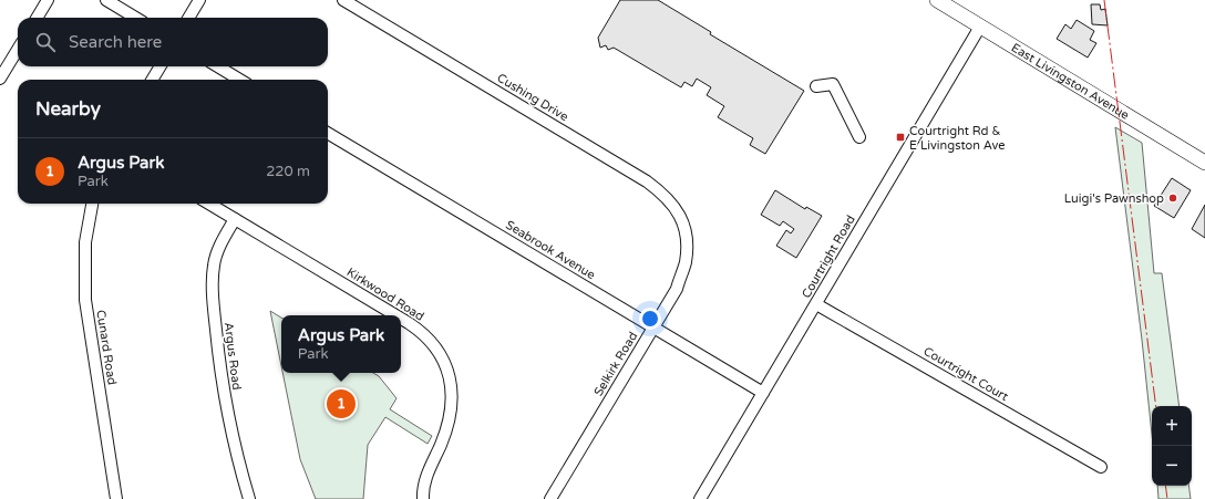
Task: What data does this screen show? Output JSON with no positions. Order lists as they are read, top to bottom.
{
  "streets": {
    "main road": ["East Livingston Avenue"],
    "street": [
      "Cushing Drive",
      "Seabrook Avenue",
      "Courtright Road",
      "Kirkwood Road",
      "Cunard Road",
      "Argus Road",
      "Selkirk Road",
      "Courtright Court"
    ]
  },
  "crossings": [
    ["East Livingston Avenue", "Courtright Road"],
    ["Cushing Drive", "Selkirk Road"],
    ["Seabrook Avenue", "Courtright Road"],
    ["Seabrook Avenue", "Selkirk Road"],
    ["Courtright Road", "Courtright Court"],
    ["Kirkwood Road", "Argus Road"]
  ],
  "places": {
    "transit": ["Courtright Rd & E Livingston Ave"],
    "other": ["Luigi's Pawnshop"]
  },
  "page": {
    "search": "Search here",
    "heading": "Nearby",
    "list": [
      {
        "mark": "1",
        "name": "Argus Park",
        "note": "Park",
        "value": "220 m"
      }
    ],
    "popup": ["Argus Park", "Park"],
    "pins": "1",
    "map_buttons": ["+", "−"]
  }
}
